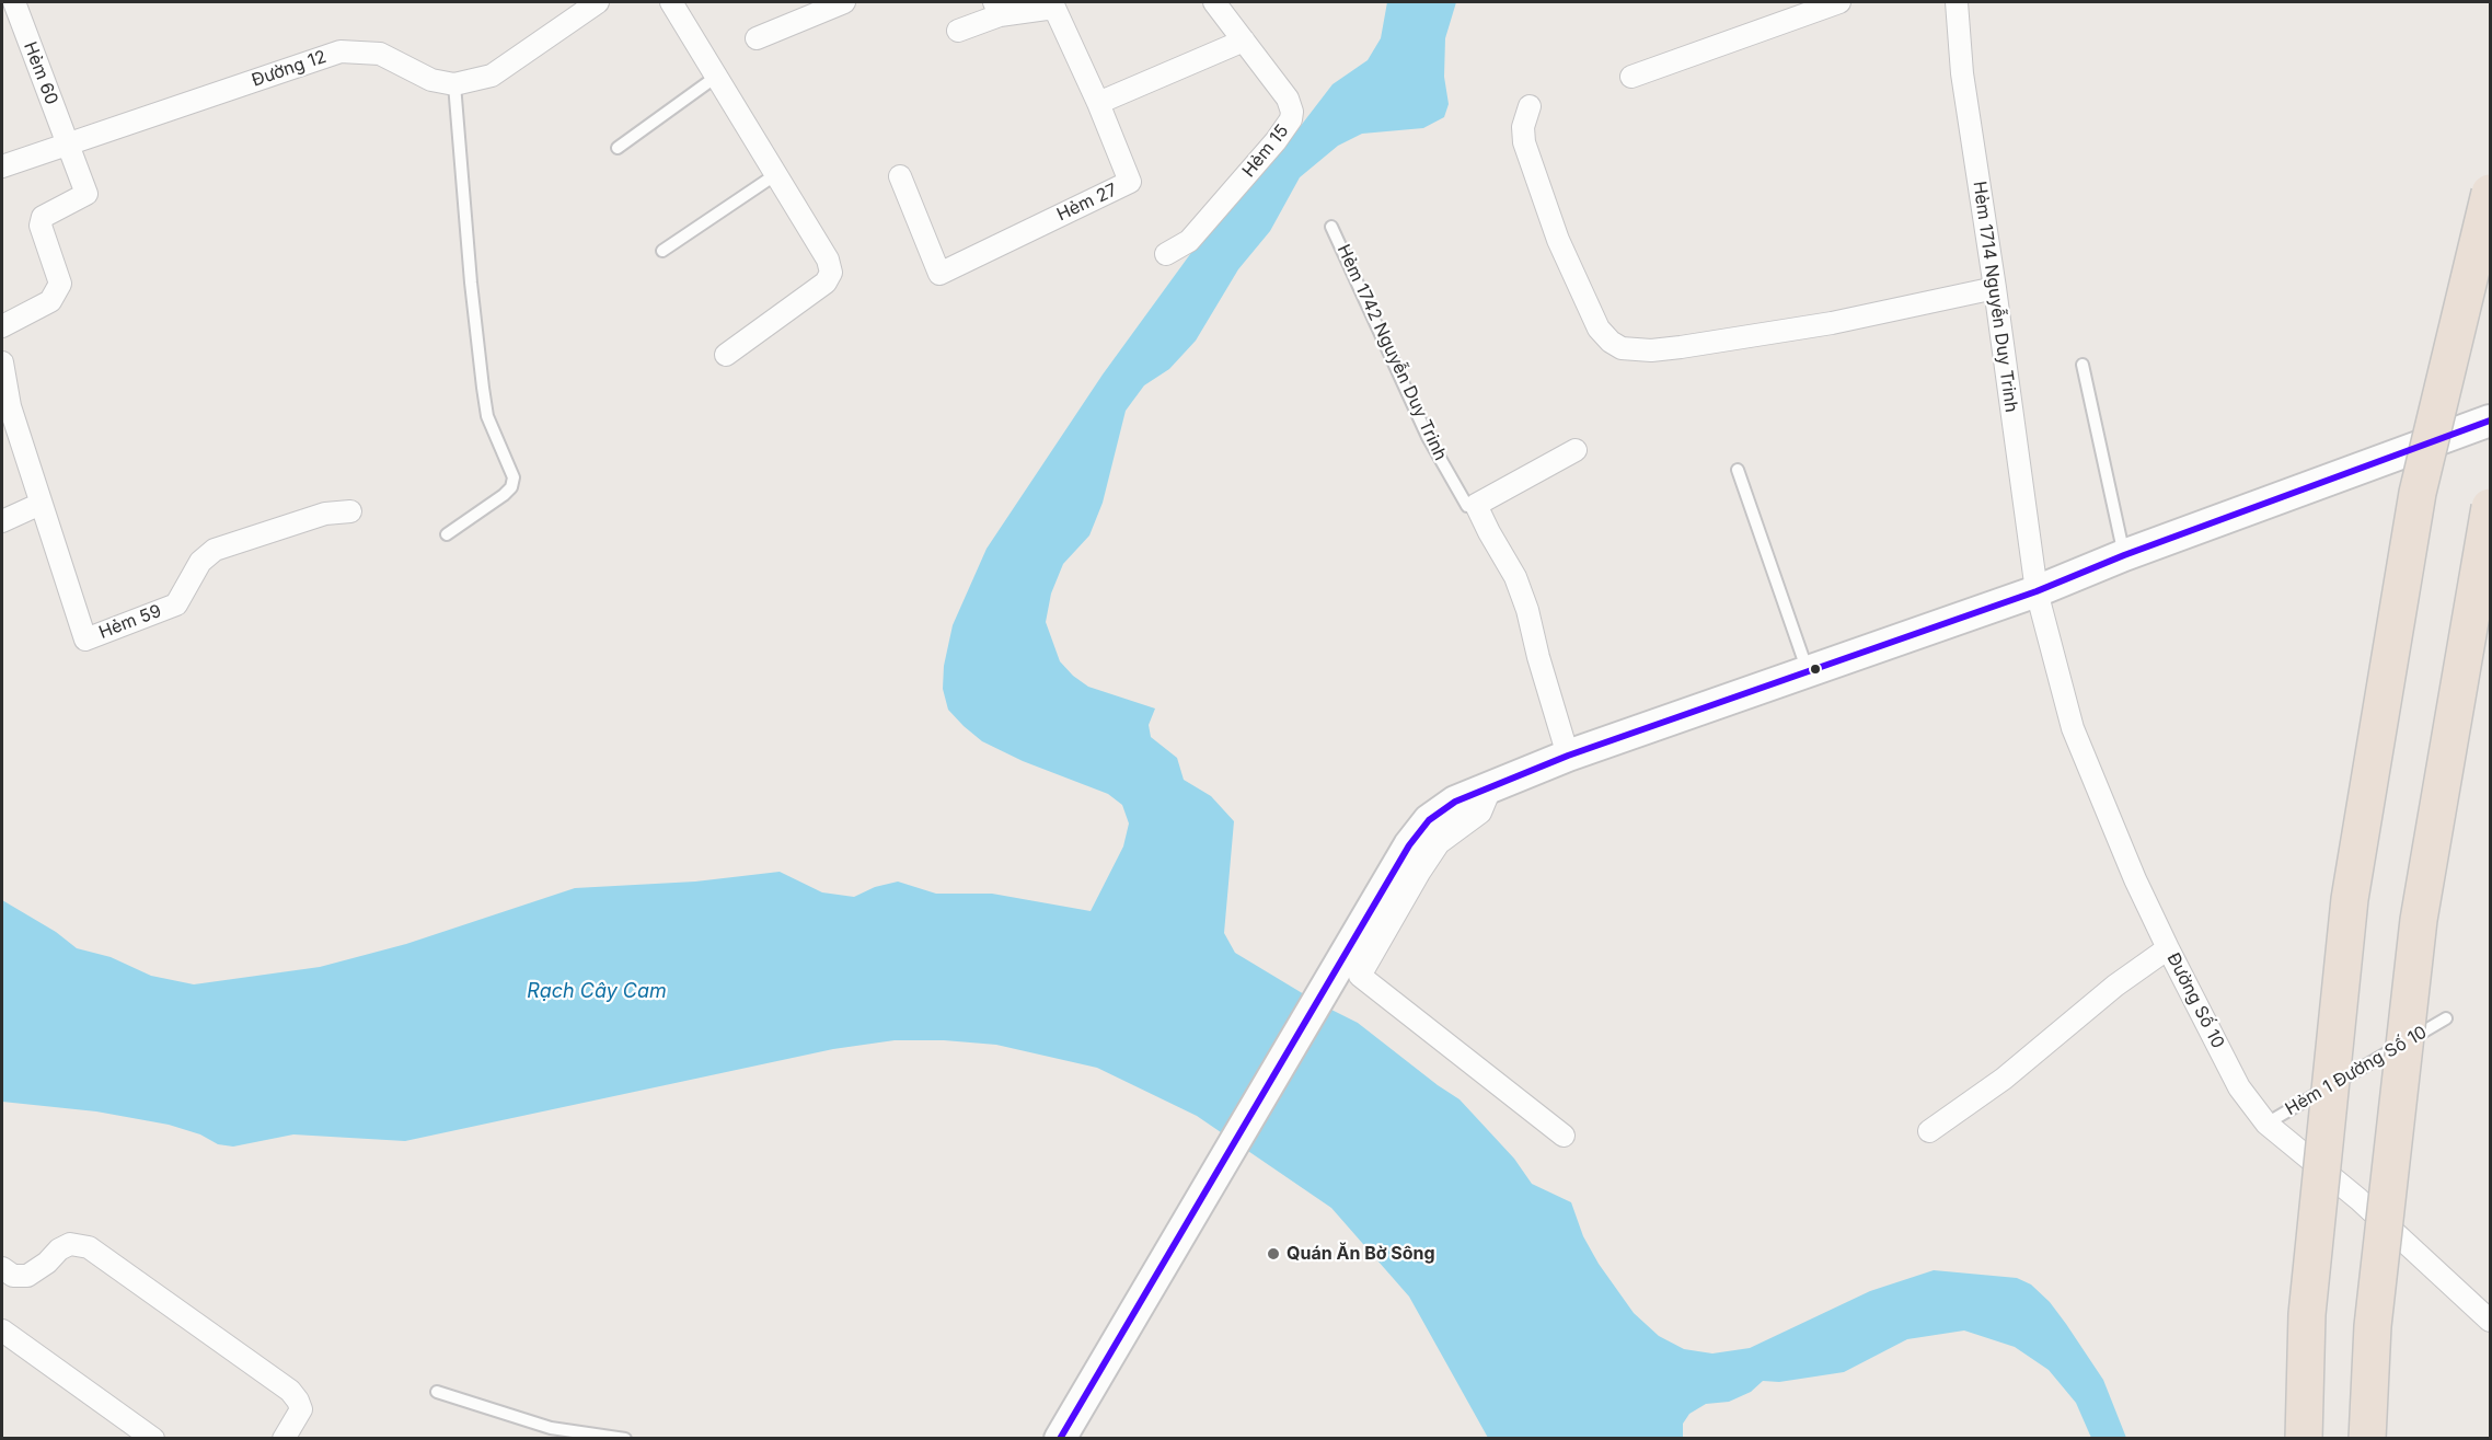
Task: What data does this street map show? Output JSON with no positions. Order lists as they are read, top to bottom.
{
  "streets": {
    "street": [
      "Đường 12",
      "Hẻm 60",
      "Hẻm 15",
      "Hẻm 27",
      "Hẻm 1714 Nguyễn Duy Trinh",
      "Hẻm 1742 Nguyễn Duy Trinh",
      "Hẻm 59",
      "Đường Số 10"
    ],
    "lane": ["Hẻm 1 Đường Số 10"]
  },
  "crossings": [
    ["Đường 12", "Hẻm 60"],
    ["Hẻm 1714 Nguyễn Duy Trinh", "Đường Số 10"],
    ["Đường Số 10", "Hẻm 1 Đường Số 10"]
  ],
  "water": ["Rạch Cây Cam"],
  "places": ["Quán Ăn Bờ Sông"]
}
